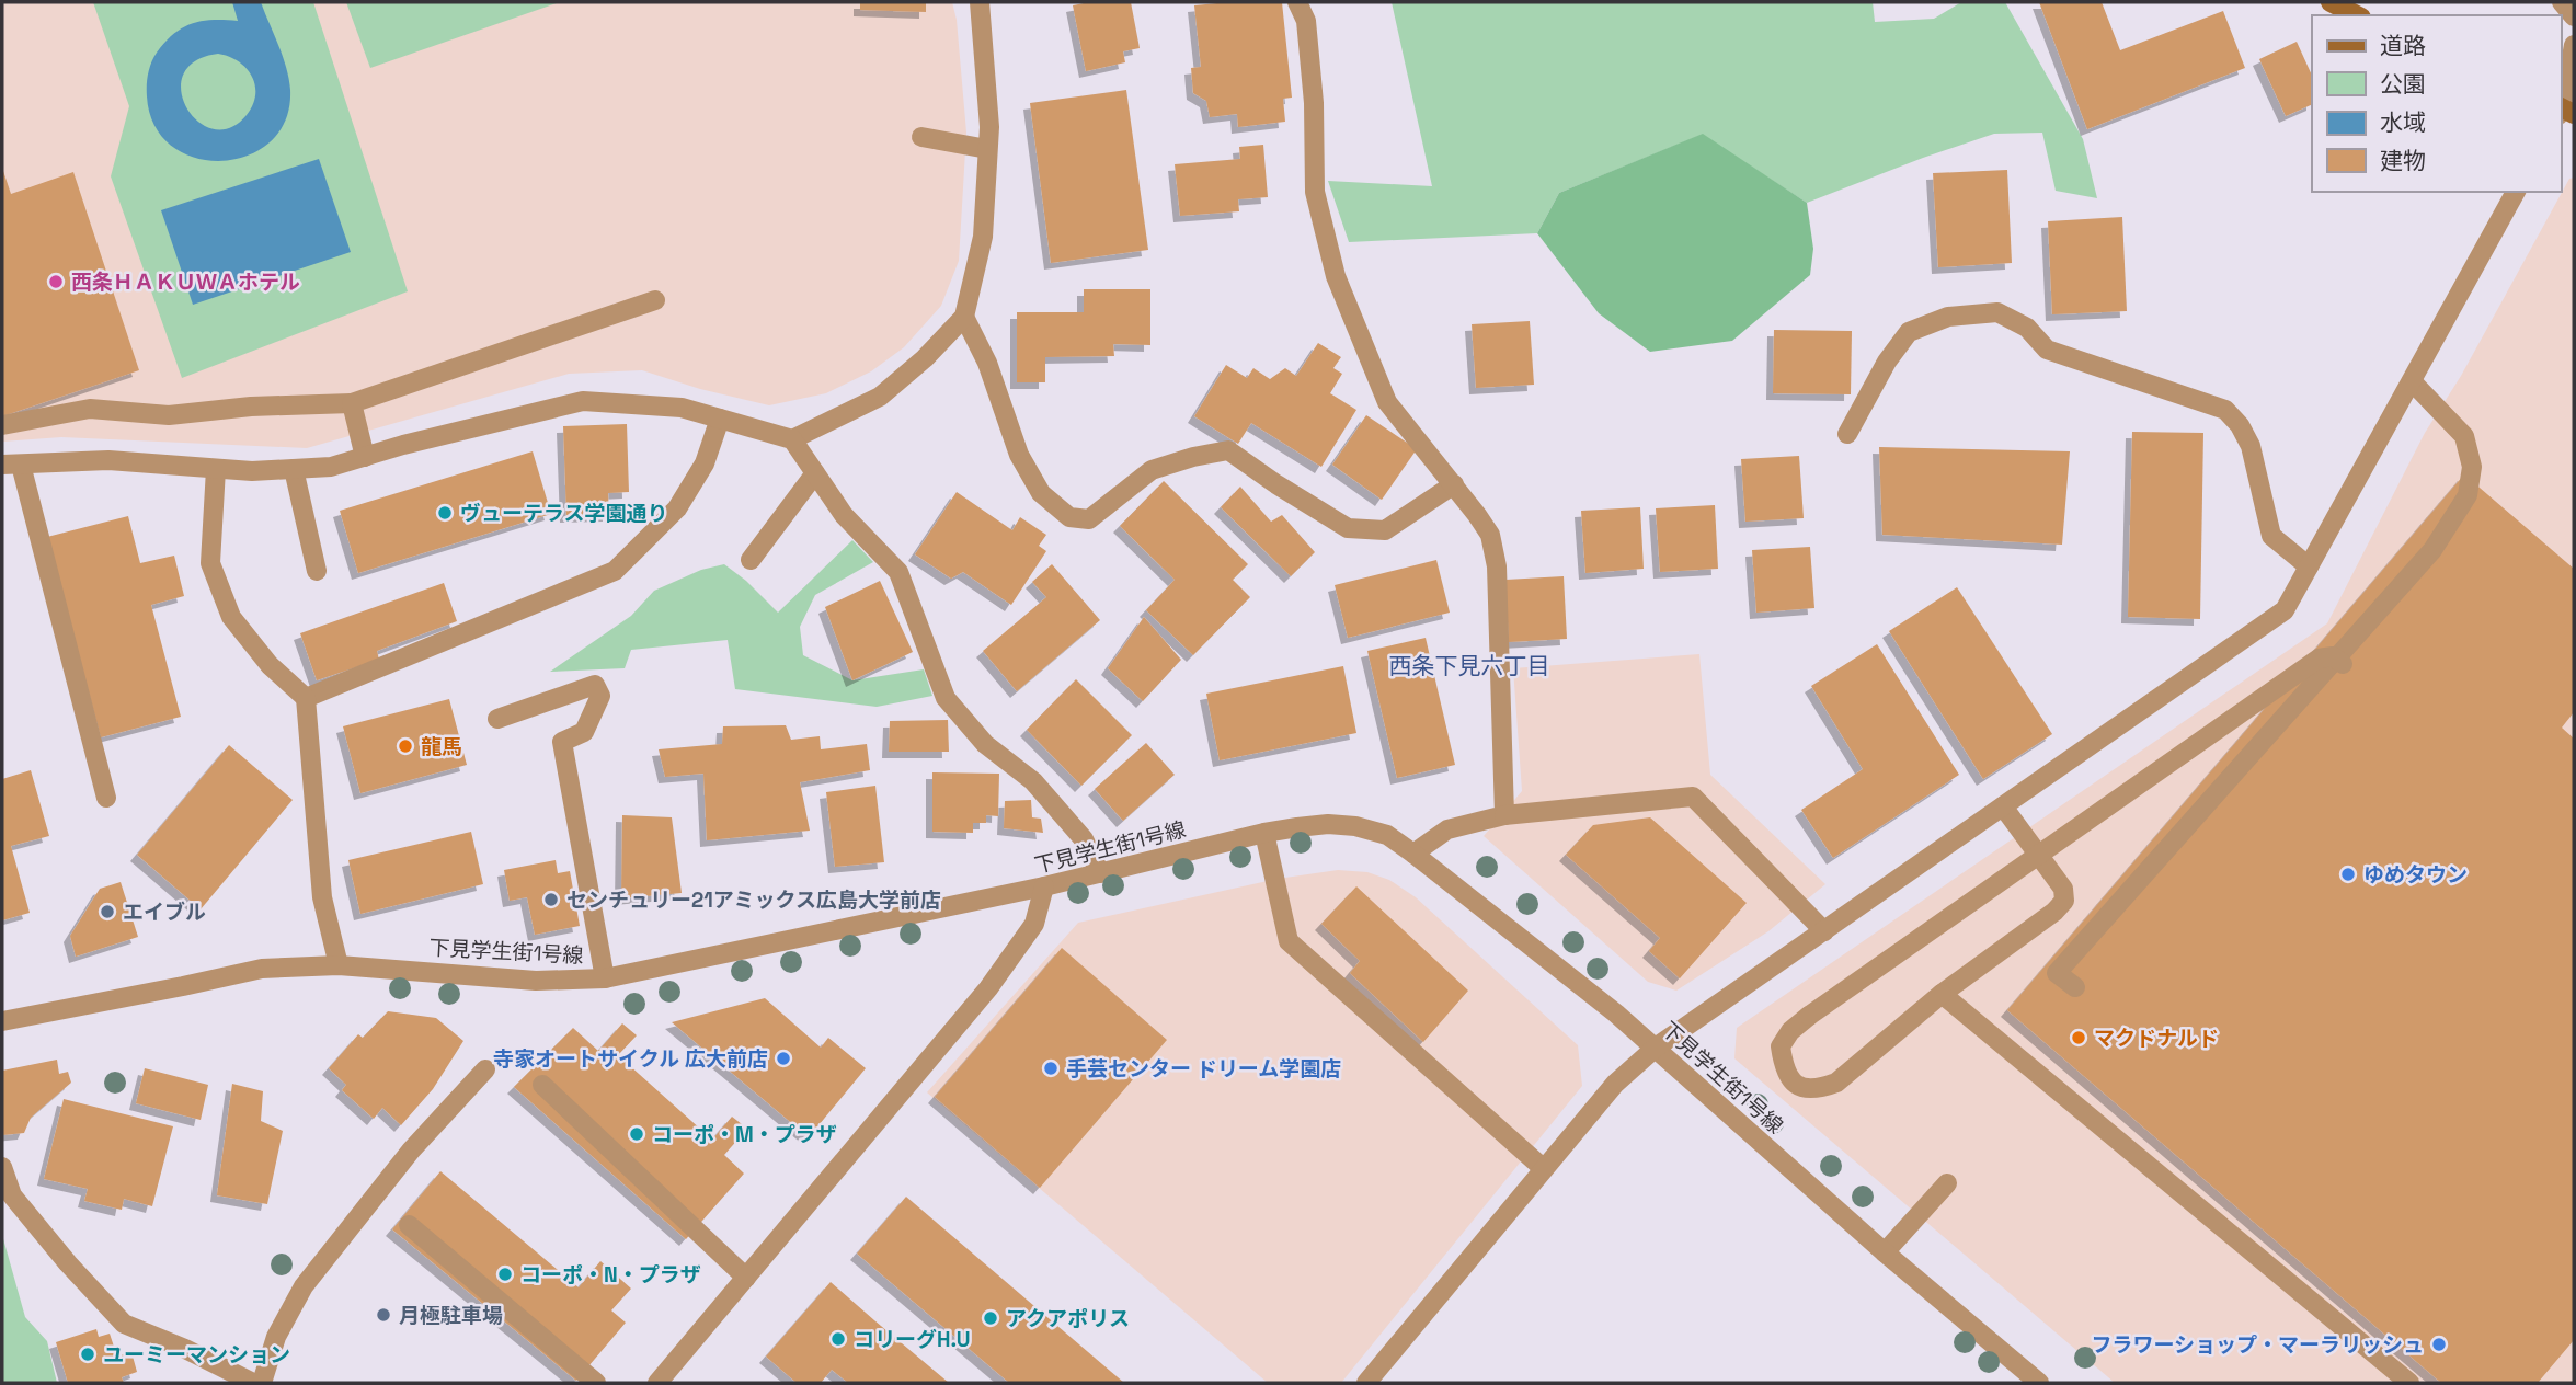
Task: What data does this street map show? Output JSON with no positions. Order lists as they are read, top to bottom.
{
  "streets": {
    "street": ["下見学生街1号線"]
  },
  "districts": ["西条下見六丁目"],
  "places": [
    "西条ＨＡＫＵＷＡホテル",
    "ヴューテラス学園通り",
    "龍馬",
    "ゆめタウン",
    "センチュリー21アミックス広島大学前店",
    "エイブル",
    "マクドナルド",
    "寺家オートサイクル 広大前店",
    "手芸センター ドリーム学園店",
    "コーポ・M・プラザ",
    "コーポ・N・プラザ",
    "月極駐車場",
    "アクアポリス",
    "コリーグH.U",
    "フラワーショップ・マーラリッシュ",
    "ユーミーマンション"
  ],
  "legend": [
    "道路",
    "公園",
    "水域",
    "建物"
  ]
}
